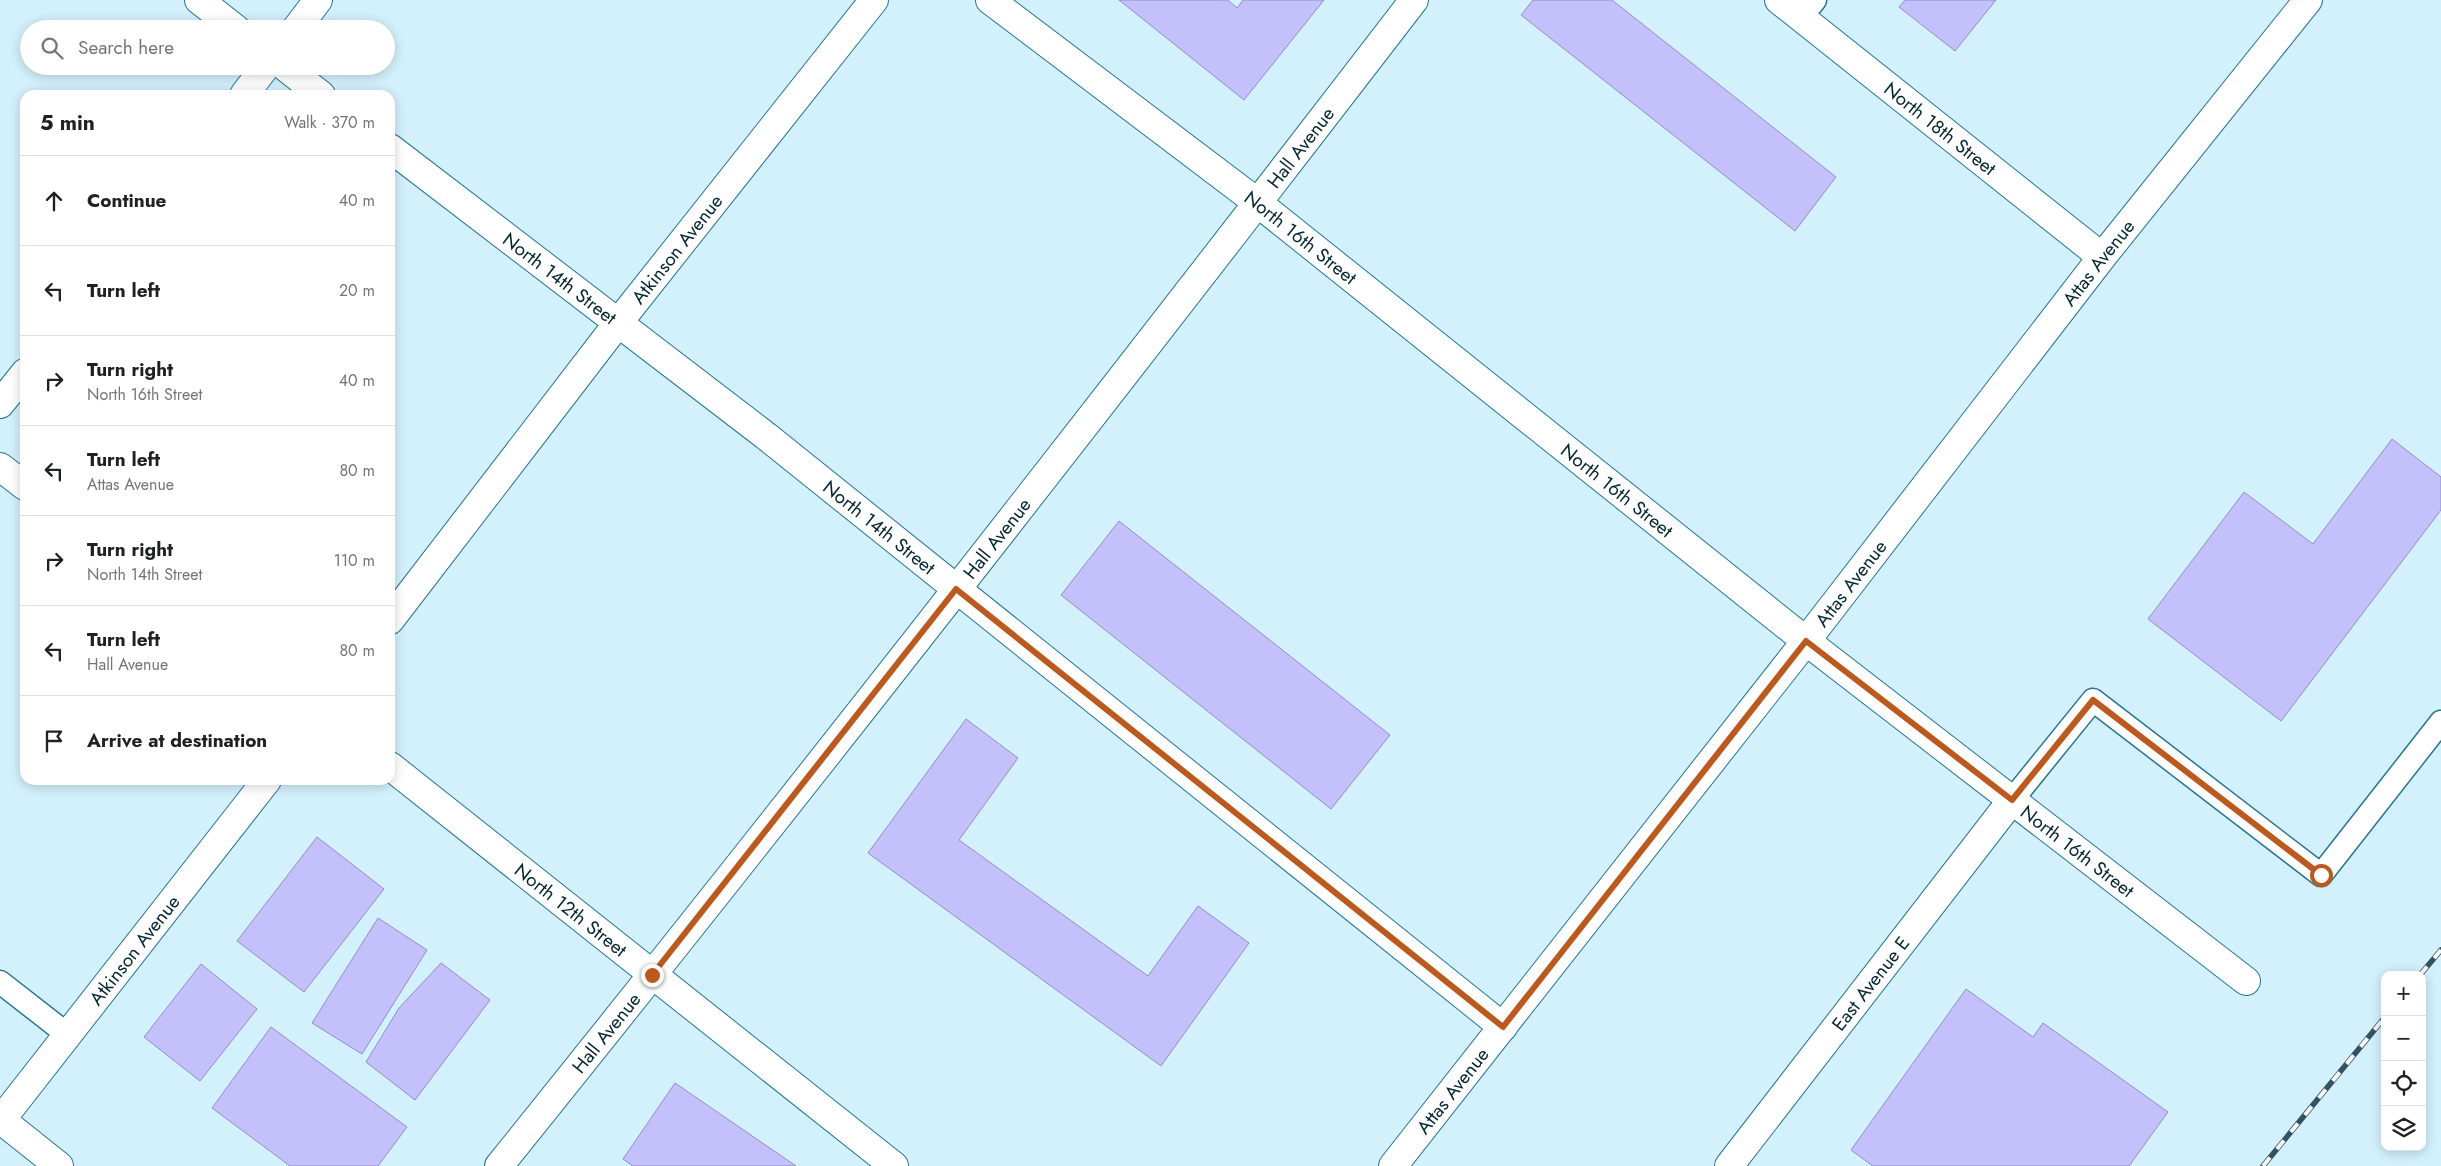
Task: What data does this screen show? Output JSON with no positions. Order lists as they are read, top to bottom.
{
  "streets": {
    "street": [
      "North 18th Street",
      "Hall Avenue",
      "North 16th Street",
      "Atkinson Avenue",
      "Attas Avenue",
      "North 14th Street",
      "North 12th Street",
      "East Avenue E"
    ]
  },
  "crossings": [
    ["North 18th Street", "Attas Avenue"],
    ["Hall Avenue", "North 16th Street"],
    ["Hall Avenue", "North 14th Street"],
    ["Hall Avenue", "North 12th Street"],
    ["North 16th Street", "Attas Avenue"],
    ["North 16th Street", "East Avenue E"],
    ["Atkinson Avenue", "North 14th Street"],
    ["Attas Avenue", "North 14th Street"]
  ],
  "page": {
    "search": "Search here",
    "heading": ["5 min", "Walk · 370 m"],
    "list": [
      ["Continue", "40 m"],
      ["Turn left", "20 m"],
      ["Turn right", "North 16th Street", "40 m"],
      ["Turn left", "Attas Avenue", "80 m"],
      ["Turn right", "North 14th Street", "110 m"],
      ["Turn left", "Hall Avenue", "80 m"],
      "Arrive at destination"
    ],
    "map_buttons": ["+", "−"]
  }
}
